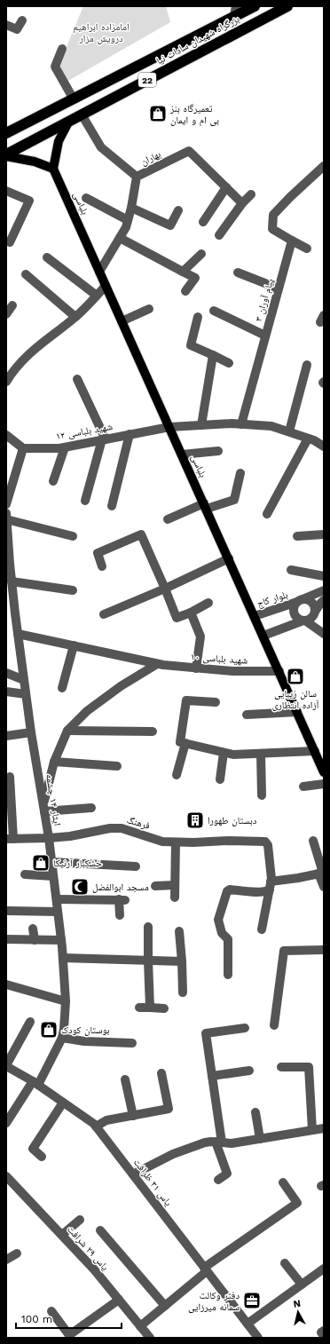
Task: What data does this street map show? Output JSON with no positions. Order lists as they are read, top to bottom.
{
  "streets": {
    "highway": ["بزرگراه شهیدان سادات نیا", "22"],
    "main road": ["بلباسی"],
    "street": [
      "بهاران",
      "پیام آوران ۳",
      "شهید بلباسی ١٢",
      "بلوار کاج",
      "شهید بلباسی ١٠",
      "ایثار ۱۴ چشمه",
      "فرهنگ",
      "یاس ۳۱ ظرافت",
      "یاس ۲۹ شرافت"
    ]
  },
  "crossings": [
    ["بهاران", "بلباسی"],
    ["بلباسی", "شهید بلباسی ١٢"],
    ["بلباسی", "بلوار کاج"],
    ["بلباسی", "شهید بلباسی ١٠"],
    ["پیام آوران ۳", "شهید بلباسی ١٢"],
    ["شهید بلباسی ١٠", "ایثار ۱۴ چشمه"],
    ["ایثار ۱۴ چشمه", "فرهنگ"],
    ["ایثار ۱۴ چشمه", "یاس ۳۱ ظرافت"]
  ],
  "parks": ["امامزاده ابراهیم درویش مزار"],
  "places": {
    "shop": [
      "تعمیرگاه بنز بی ام و ایمان",
      "سالن زیبایی آزاده انتظاری",
      "خشکبار آرنیکا",
      "بوستان کودک"
    ],
    "building": ["دبستان طهورا"],
    "mosque": ["مسجد ابوالفضل"],
    "office": ["دفتر وکالت سمانه میرزایی"]
  },
  "scale_bar": "100 m",
  "north": "top"
}
